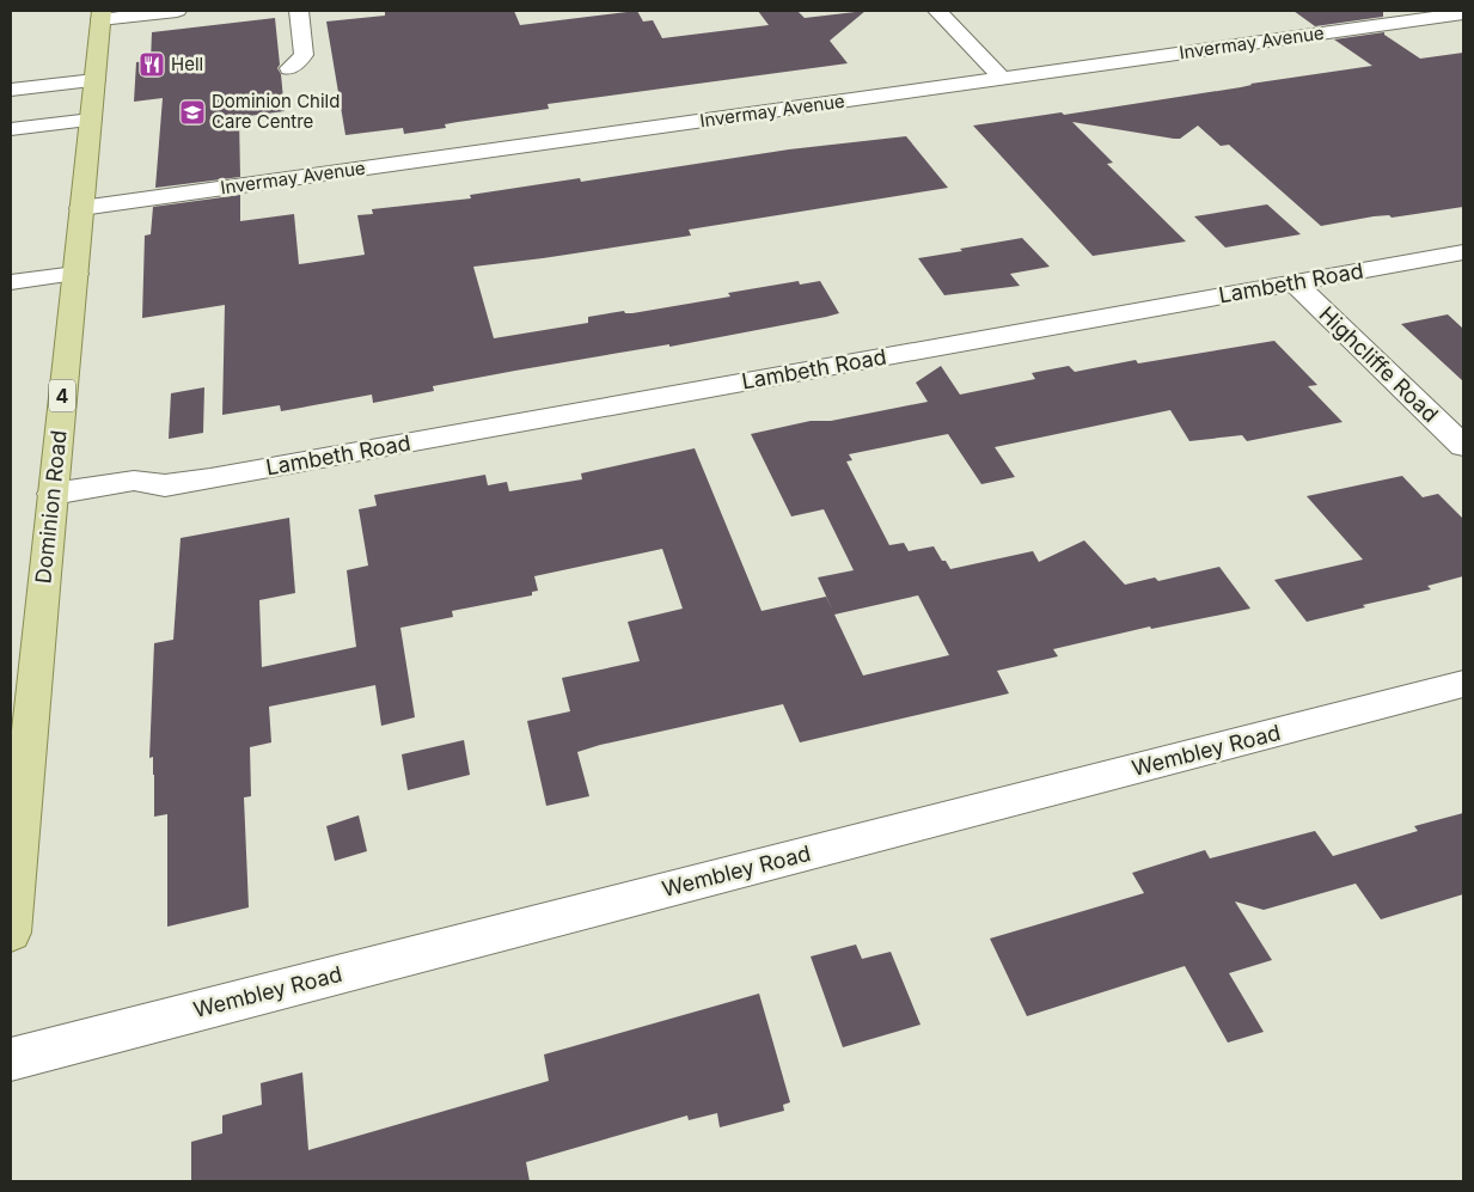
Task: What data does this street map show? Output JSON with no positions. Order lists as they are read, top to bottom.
{
  "streets": {
    "main road": ["4", "Dominion Road"],
    "street": [
      "Invermay Avenue",
      "Lambeth Road",
      "Highcliffe Road",
      "Wembley Road"
    ]
  },
  "crossings": [
    ["Invermay Avenue", "Dominion Road"],
    ["Lambeth Road", "Highcliffe Road"],
    ["Lambeth Road", "Dominion Road"]
  ],
  "places": {
    "restaurant": ["Hell"],
    "school or university": ["Dominion Child Care Centre"]
  }
}
